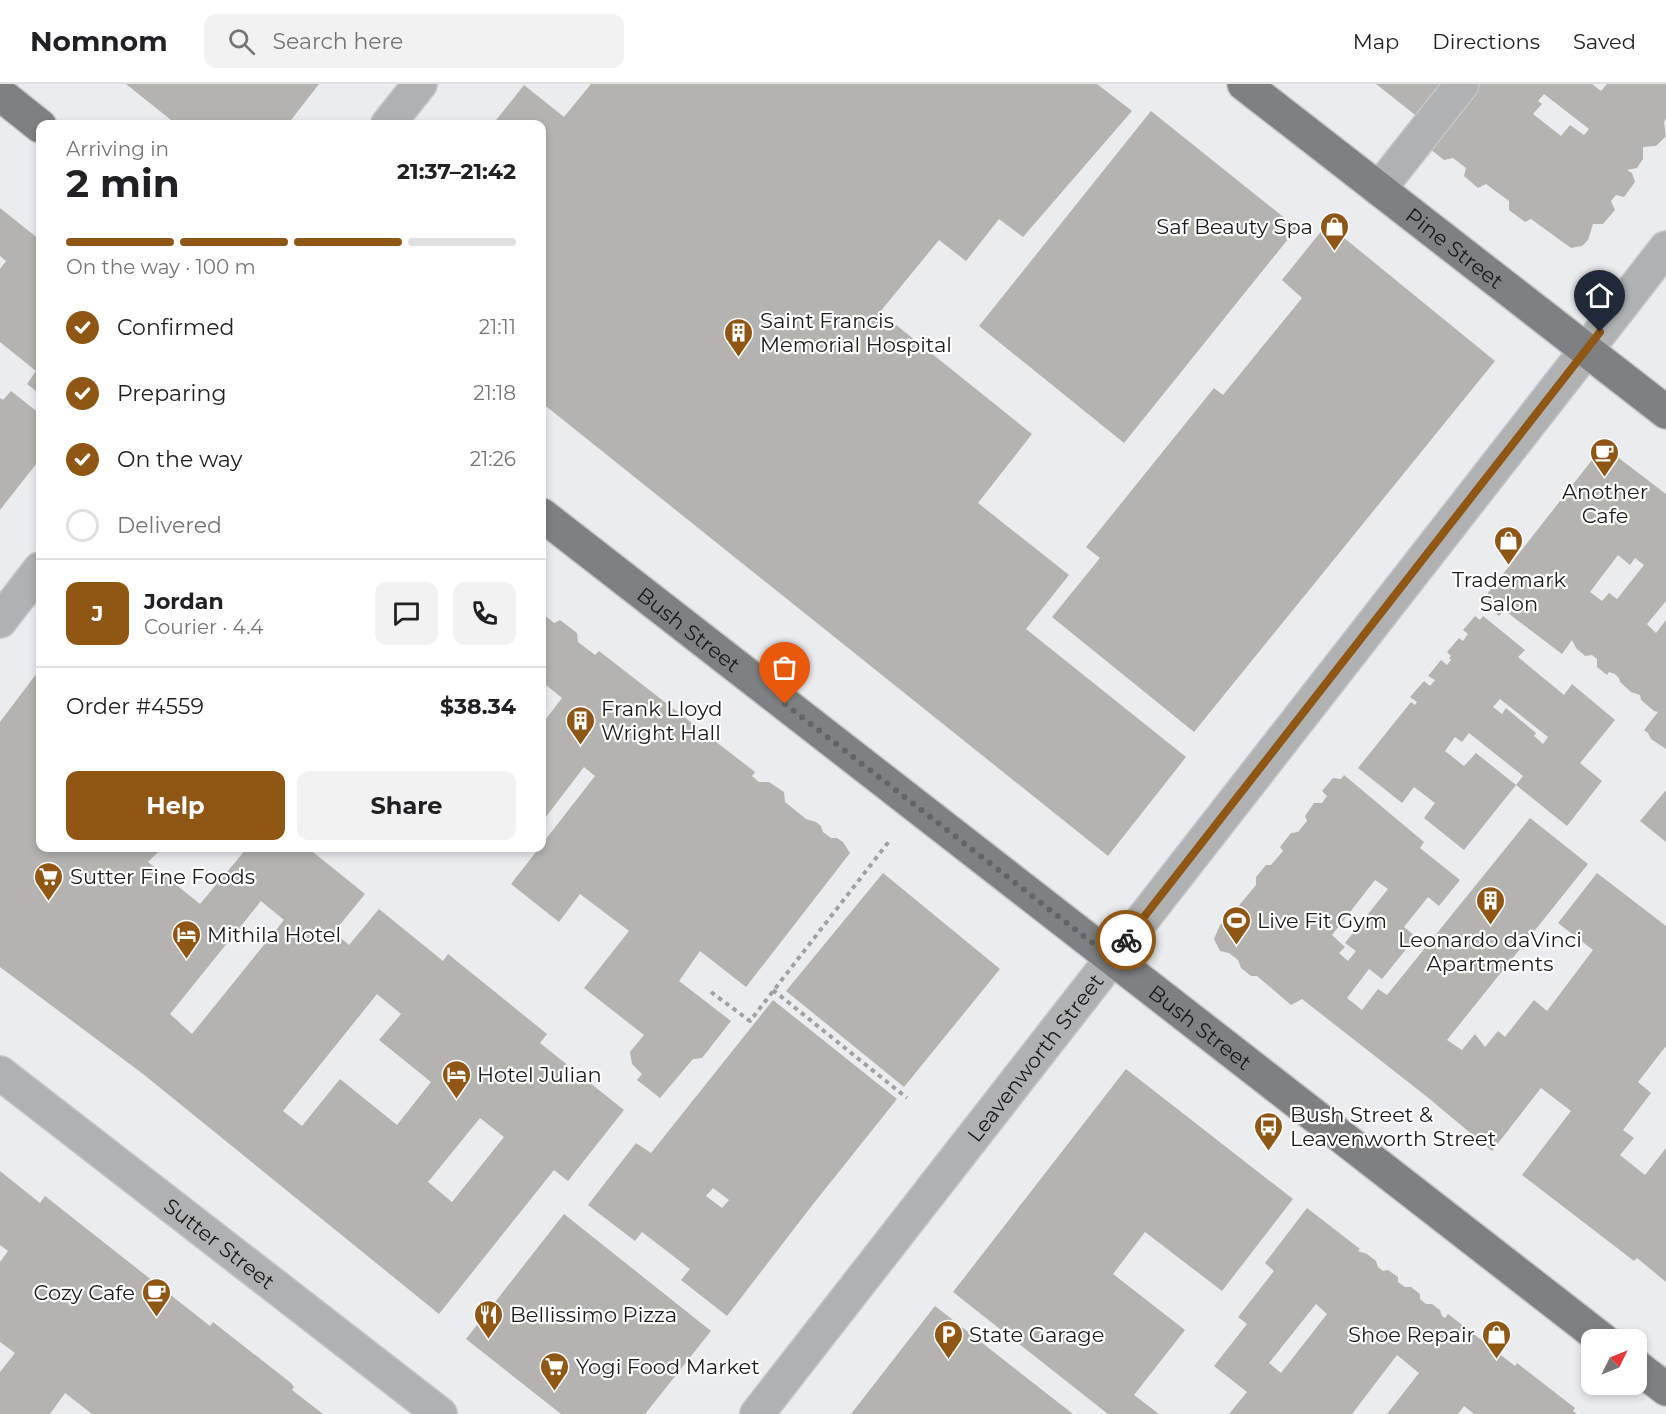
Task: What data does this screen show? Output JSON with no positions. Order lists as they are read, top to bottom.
{
  "streets": {
    "main road": ["Pine Street", "Bush Street"],
    "street": ["Leavenworth Street", "Sutter Street"]
  },
  "crossings": [
    ["Pine Street", "Leavenworth Street"],
    ["Bush Street", "Leavenworth Street"]
  ],
  "places": {
    "shop": ["Saf Beauty Spa", "Trademark Salon", "Shoe Repair"],
    "building": ["Saint Francis Memorial Hospital", "Frank Lloyd Wright Hall", "Leonardo daVinci Apartments"],
    "cafe": ["Another Cafe", "Cozy Cafe"],
    "supermarket": ["Sutter Fine Foods", "Yogi Food Market"],
    "sports": ["Live Fit Gym"],
    "hotel": ["Mithila Hotel", "Hotel Julian"],
    "bus stop": ["Bush Street & Leavenworth Street"],
    "restaurant": ["Bellissimo Pizza"],
    "parking": ["State Garage"]
  },
  "north": "top right",
  "page": {
    "header": "Nomnom",
    "search": "Search here",
    "nav": ["Map", "Directions", "Saved"],
    "heading": ["2 min", "Arriving in", "21:37–21:42"],
    "panel": [
      "Jordan",
      "Courier · 4.4",
      "Order #4559",
      "$38.34"
    ],
    "bar": "On the way · 100 m",
    "list": [
      ["Confirmed", "21:11"],
      ["Preparing", "21:18"],
      ["On the way", "21:26"],
      "Delivered"
    ],
    "round": "J",
    "buttons": ["Help", "Share"]
  }
}
